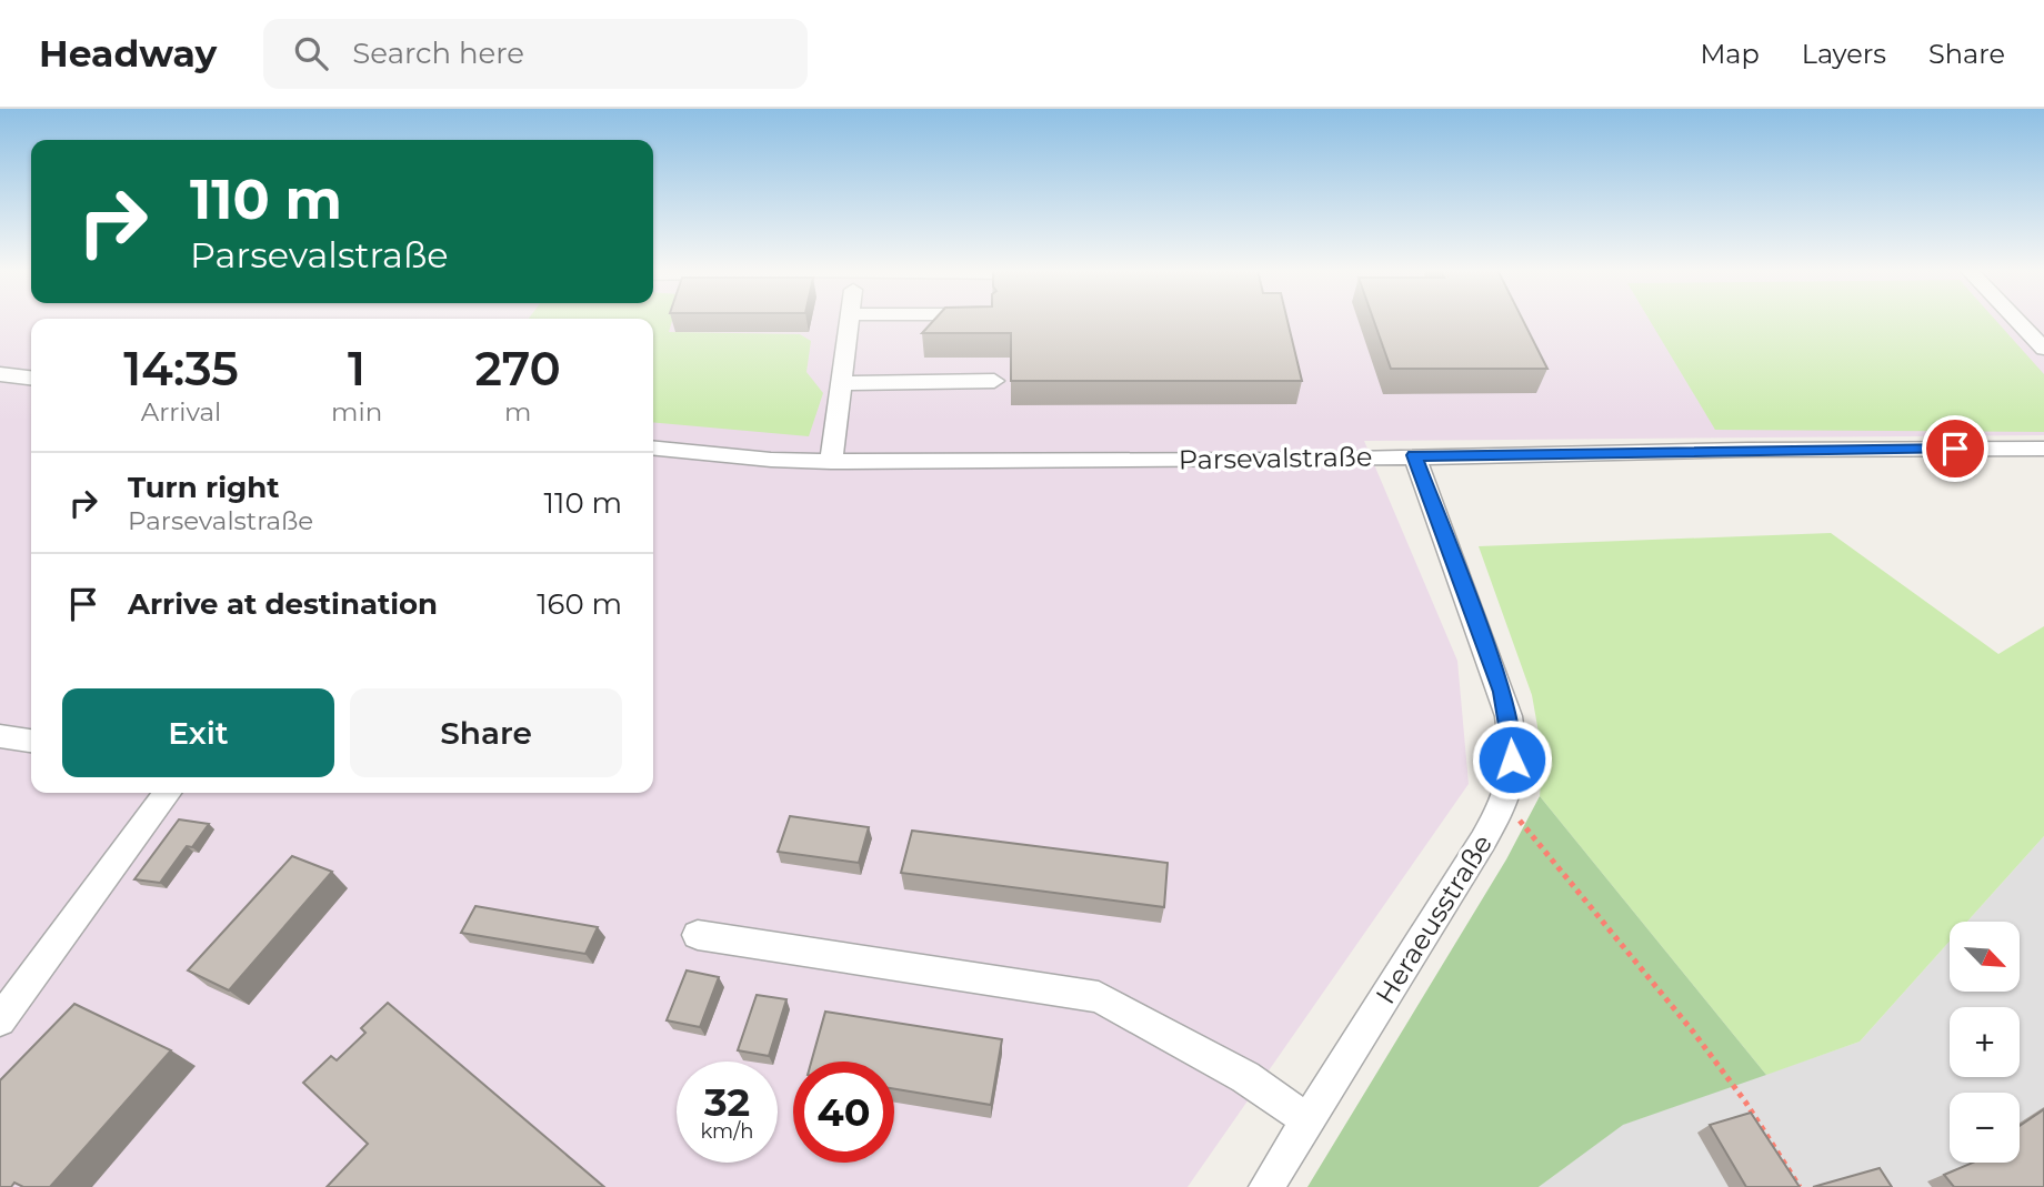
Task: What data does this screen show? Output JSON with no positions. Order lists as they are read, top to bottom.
{
  "streets": {
    "street": ["Parsevalstraße", "Heraeusstraße"]
  },
  "crossings": [
    ["Parsevalstraße", "Heraeusstraße"]
  ],
  "north": "bottom right",
  "page": {
    "header": "Headway",
    "search": "Search here",
    "nav": ["Map", "Layers", "Share"],
    "turn": ["110 m", "Parsevalstraße"],
    "eta": [
      "14:35",
      "Arrival",
      "1",
      "min",
      "270",
      "m"
    ],
    "list": [
      {
        "name": "Turn right",
        "note": "Parsevalstraße",
        "value": "110 m"
      },
      {
        "name": "Arrive at destination",
        "value": "160 m"
      }
    ],
    "buttons": ["Exit", "Share"],
    "map_buttons": ["+", "−"],
    "speed": "32 km/h",
    "limit": "40"
  }
}
